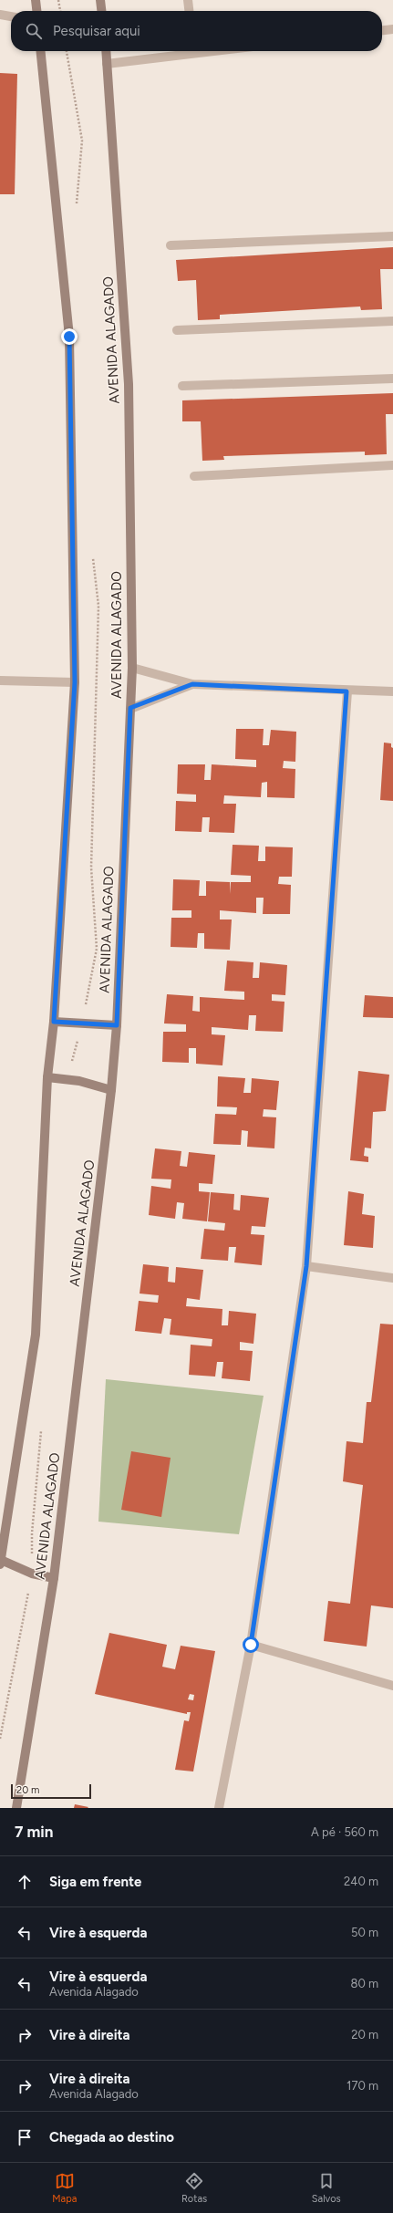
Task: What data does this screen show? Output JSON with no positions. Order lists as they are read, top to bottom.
{
  "streets": {
    "main road": ["AVENIDA ALAGADO"]
  },
  "scale_bar": "20 m",
  "page": {
    "search": "Pesquisar aqui",
    "scale": "20 m",
    "heading": ["7 min", "A pé · 560 m"],
    "list": [
      ["Siga em frente", "240 m"],
      ["Vire à esquerda", "50 m"],
      ["Vire à esquerda", "Avenida Alagado", "80 m"],
      ["Vire à direita", "20 m"],
      ["Vire à direita", "Avenida Alagado", "170 m"],
      "Chegada ao destino"
    ],
    "nav": ["Mapa", "Rotas", "Salvos"]
  }
}
